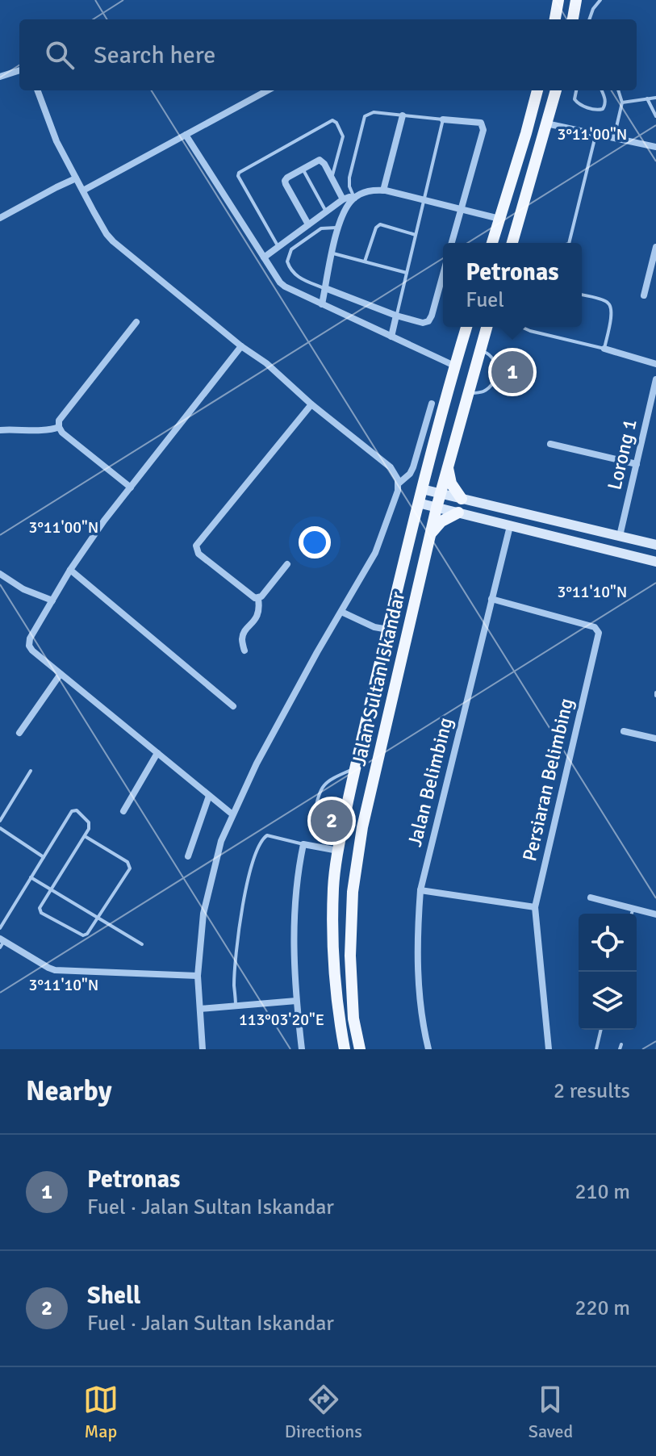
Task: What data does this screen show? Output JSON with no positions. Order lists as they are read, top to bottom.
{
  "streets": {
    "main road": ["Jalan Sultan Iskandar"],
    "street": ["Lorong 1", "Persiaran Belimbing", "Jalan Belimbing"]
  },
  "crossings": [
    ["Persiaran Belimbing", "Jalan Belimbing"]
  ],
  "page": {
    "search": "Search here",
    "popup": ["Petronas", "Fuel"],
    "pins": ["1", "2"],
    "heading": ["Nearby", "2 results"],
    "list": [
      {
        "mark": "1",
        "name": "Petronas",
        "note": "Fuel · Jalan Sultan Iskandar",
        "value": "210 m"
      },
      {
        "mark": "2",
        "name": "Shell",
        "note": "Fuel · Jalan Sultan Iskandar",
        "value": "220 m"
      }
    ],
    "nav": ["Map", "Directions", "Saved"]
  },
  "coordinates": ["3°11'00\"N", "3°11'10\"N", "113°03'20\"E"]
}
